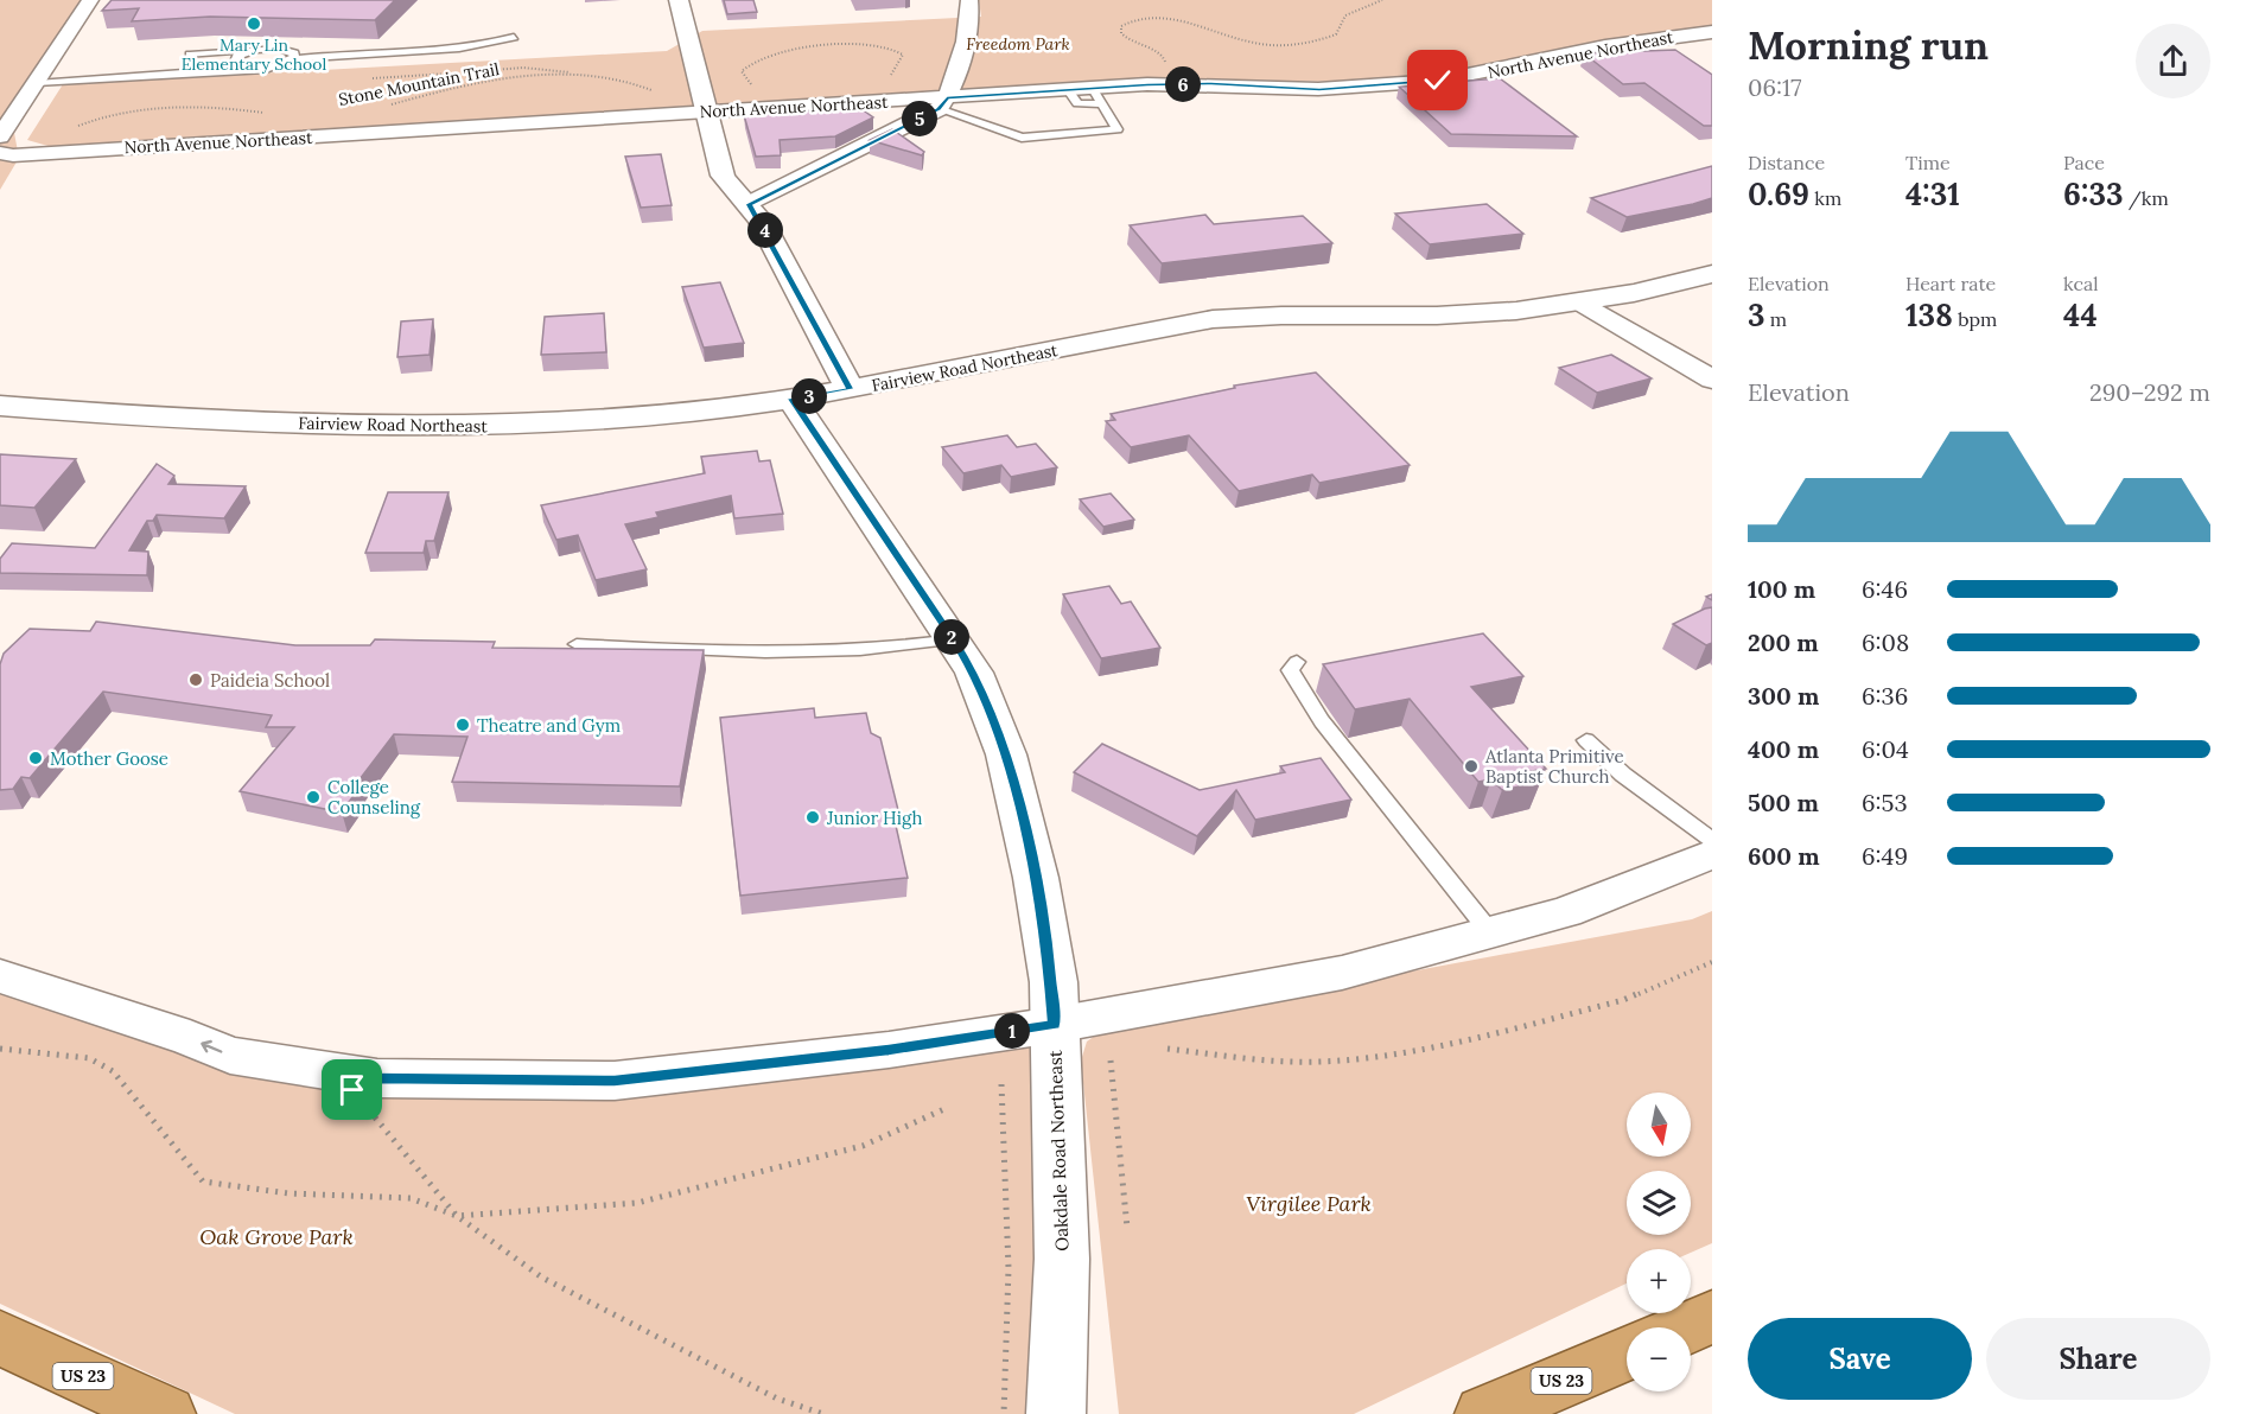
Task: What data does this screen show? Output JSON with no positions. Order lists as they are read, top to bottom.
{
  "streets": {
    "highway": ["US 23"],
    "street": ["North Avenue Northeast", "Fairview Road Northeast", "Oakdale Road Northeast"],
    "path": ["Stone Mountain Trail"]
  },
  "crossings": [
    ["Fairview Road Northeast", "Oakdale Road Northeast"]
  ],
  "parks": ["Freedom Park", "Virgilee Park", "Oak Grove Park"],
  "places": [
    "Mary Lin Elementary School",
    "Paideia School",
    "Theatre and Gym",
    "Mother Goose",
    "Atlanta Primitive Baptist Church",
    "College Counseling",
    "Junior High"
  ],
  "north": "bottom",
  "page": {
    "heading": ["Morning run", "06:17"],
    "pins": [
      "6",
      "5",
      "4",
      "3",
      "2",
      "1"
    ],
    "stats": [
      ["Distance", "0.69 km"],
      ["Time", "4:31"],
      ["Pace", "6:33 /km"],
      ["Elevation", "3 m"],
      ["Heart rate", "138 bpm"],
      ["kcal", "44"]
    ],
    "chart": ["Elevation", "290–292 m"],
    "list": [
      {
        "name": "100 m",
        "note": "6:46"
      },
      {
        "name": "200 m",
        "note": "6:08"
      },
      {
        "name": "300 m",
        "note": "6:36"
      },
      {
        "name": "400 m",
        "note": "6:04"
      },
      {
        "name": "500 m",
        "note": "6:53"
      },
      {
        "name": "600 m",
        "note": "6:49"
      }
    ],
    "map_buttons": ["+", "−"],
    "buttons": ["Save", "Share"]
  }
}
